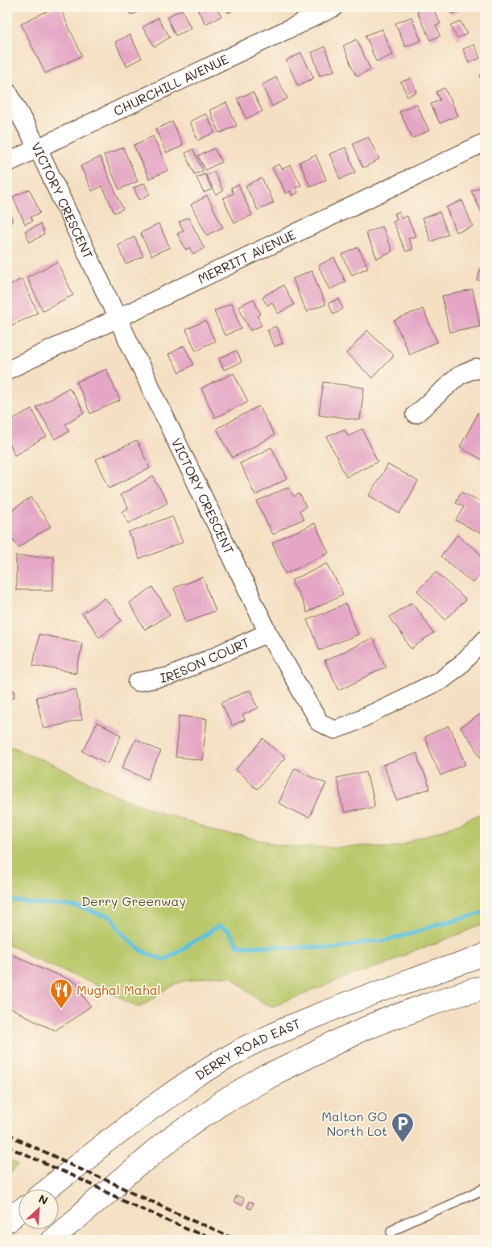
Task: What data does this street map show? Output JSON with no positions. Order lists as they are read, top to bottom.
{
  "streets": {
    "main road": ["DERRY ROAD EAST"],
    "street": [
      "CHURCHILL AVENUE",
      "VICTORY CRESCENT",
      "MERRITT AVENUE",
      "IRESON COURT"
    ]
  },
  "crossings": [
    ["CHURCHILL AVENUE", "VICTORY CRESCENT"],
    ["VICTORY CRESCENT", "MERRITT AVENUE"],
    ["VICTORY CRESCENT", "IRESON COURT"]
  ],
  "parks": ["Derry Greenway"],
  "places": {
    "restaurant": ["Mughal Mahal"],
    "parking": ["Malton GO North Lot"]
  },
  "north": "top right"
}
